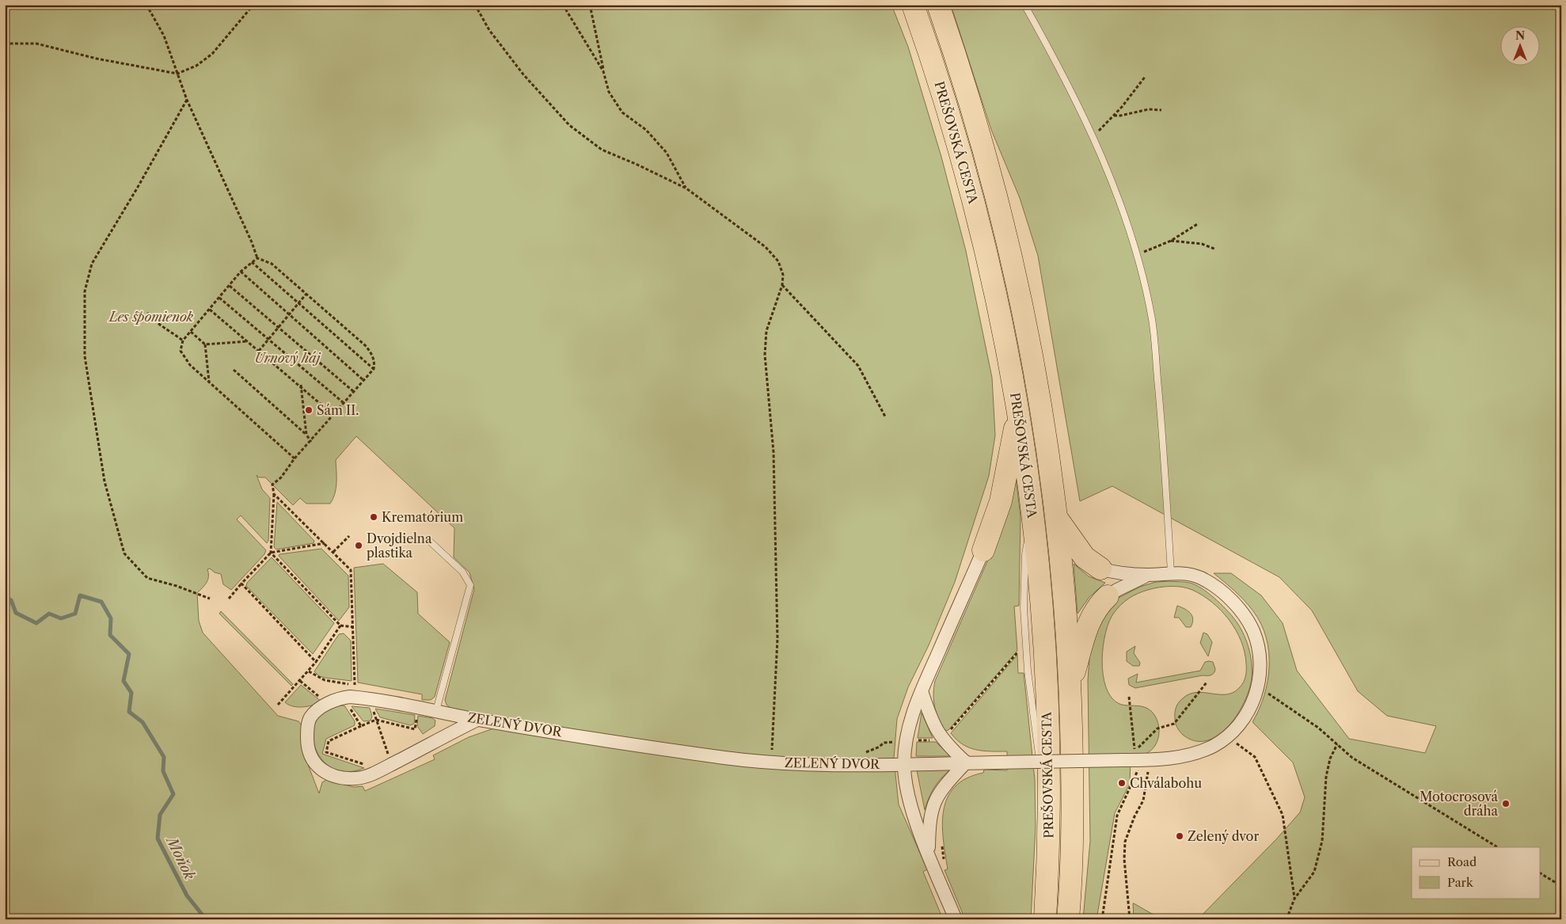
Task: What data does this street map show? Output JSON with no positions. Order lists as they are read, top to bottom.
{
  "streets": {
    "highway": ["PREŠOVSKÁ CESTA"],
    "street": ["ZELENÝ DVOR"]
  },
  "water": ["Moňok"],
  "parks": ["Les spomienok", "Urnový háj"],
  "places": [
    "Sám II.",
    "Krematórium",
    "Dvojdielna plastika",
    "Chválabohu",
    "Motocrosová dráha",
    "Zelený dvor"
  ],
  "legend": ["Road", "Park"],
  "north": "top"
}
